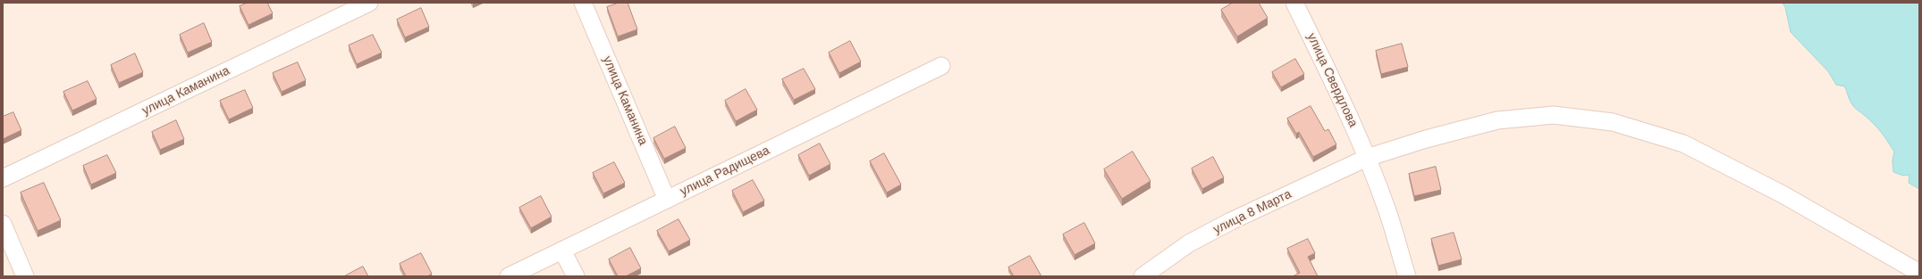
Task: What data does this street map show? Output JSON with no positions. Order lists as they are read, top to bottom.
{
  "streets": {
    "street": [
      "улица Свердлова",
      "улица Каманина",
      "улица Радищева",
      "улица 8 Марта"
    ]
  },
  "crossings": [
    ["улица Свердлова", "улица 8 Марта"],
    ["улица Каманина", "улица Радищева"]
  ]
}
